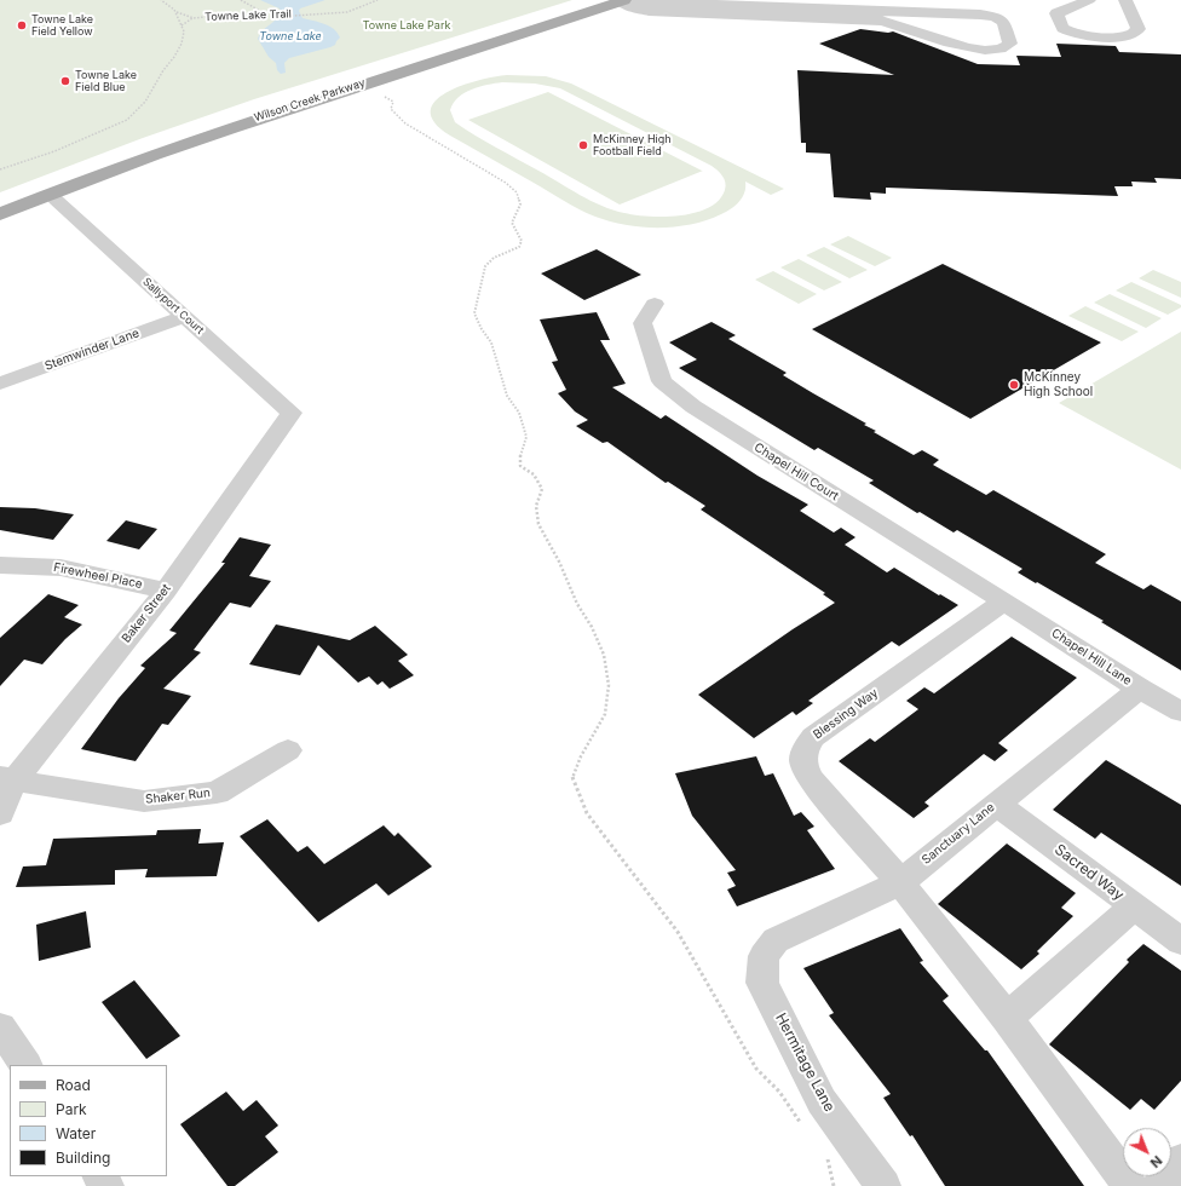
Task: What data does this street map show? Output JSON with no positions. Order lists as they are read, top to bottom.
{
  "streets": {
    "main road": ["Wilson Creek Parkway"],
    "street": [
      "Sallyport Court",
      "Stemwinder Lane",
      "Chapel Hill Court",
      "Firewheel Place",
      "Baker Street",
      "Chapel Hill Lane",
      "Blessing Way",
      "Shaker Run",
      "Sanctuary Lane",
      "Sacred Way",
      "Hermitage Lane"
    ],
    "path": ["Towne Lake Trail"]
  },
  "crossings": [
    ["Sallyport Court", "Stemwinder Lane"],
    ["Sallyport Court", "Baker Street"],
    ["Chapel Hill Court", "Chapel Hill Lane"],
    ["Chapel Hill Court", "Blessing Way"],
    ["Firewheel Place", "Baker Street"],
    ["Baker Street", "Shaker Run"],
    ["Chapel Hill Lane", "Blessing Way"],
    ["Chapel Hill Lane", "Sanctuary Lane"],
    ["Blessing Way", "Sanctuary Lane"],
    ["Sanctuary Lane", "Sacred Way"],
    ["Sanctuary Lane", "Hermitage Lane"]
  ],
  "water": ["Towne Lake"],
  "parks": ["Towne Lake Park"],
  "places": [
    "Towne Lake Field Yellow",
    "Towne Lake Field Blue",
    "McKinney High Football Field",
    "McKinney High School"
  ],
  "legend": [
    "Road",
    "Park",
    "Water",
    "Building"
  ],
  "north": "bottom right"
}
